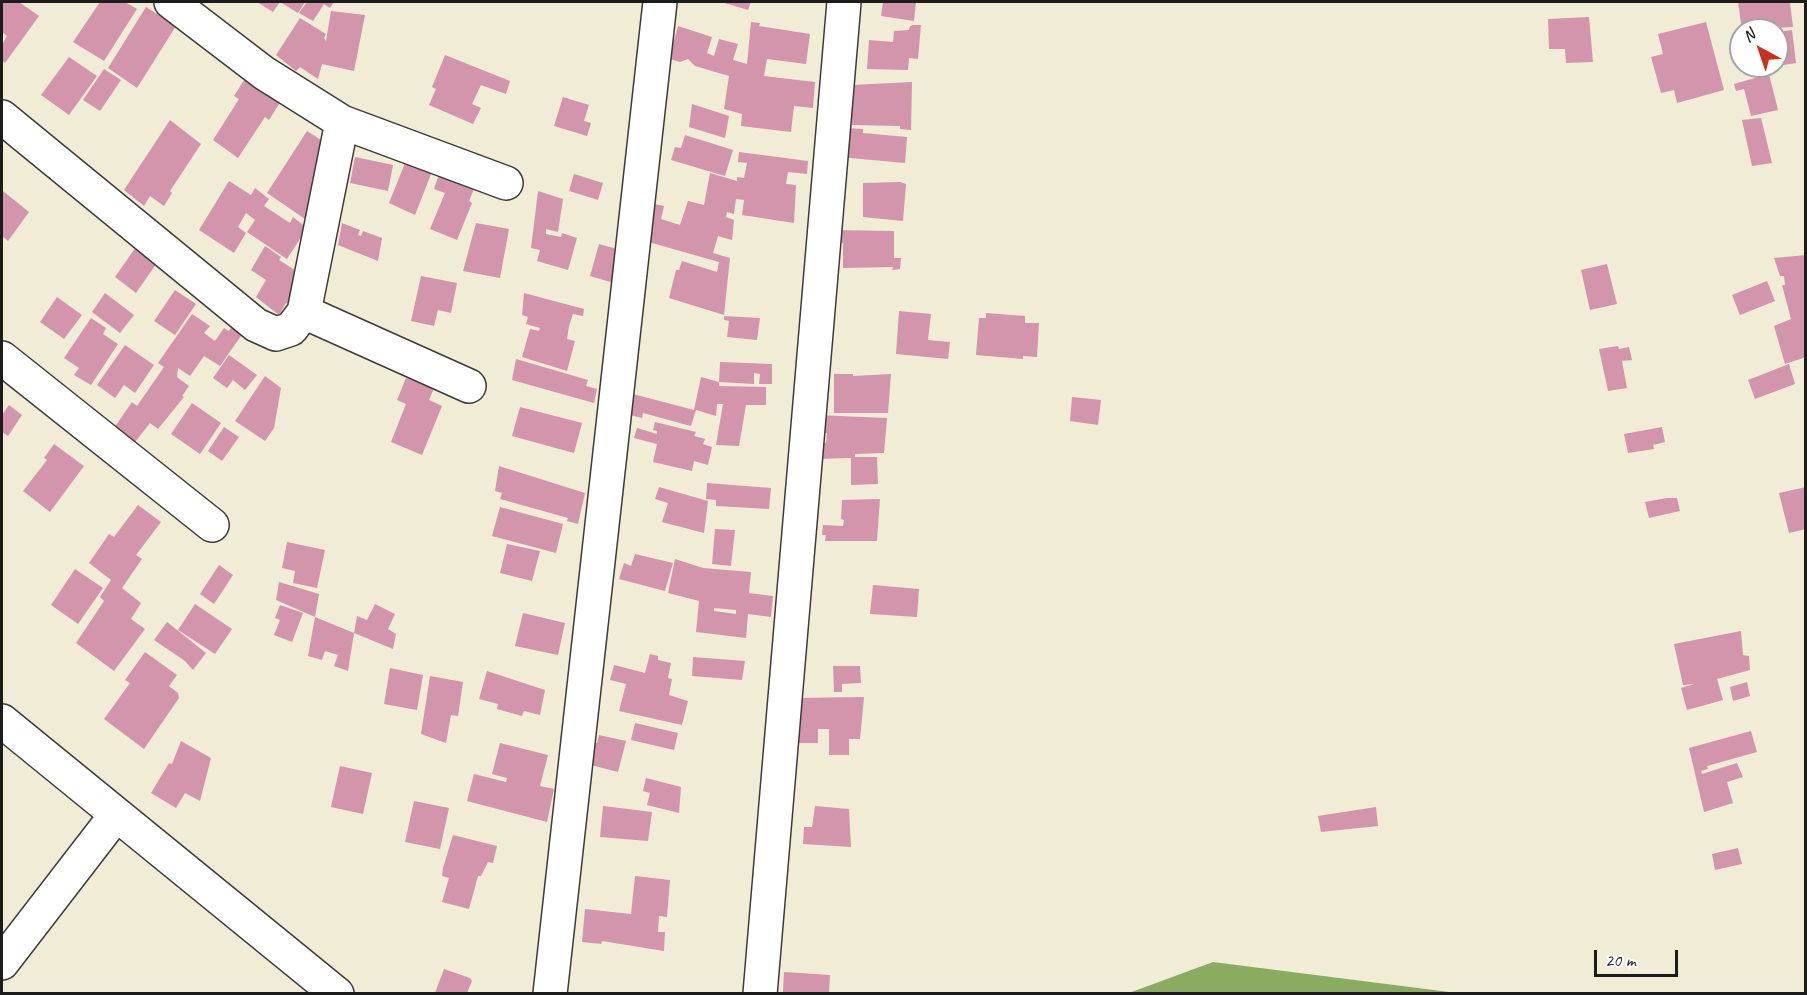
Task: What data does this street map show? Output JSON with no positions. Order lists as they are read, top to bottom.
{
  "scale_bar": "20 m",
  "north": "top left"
}
